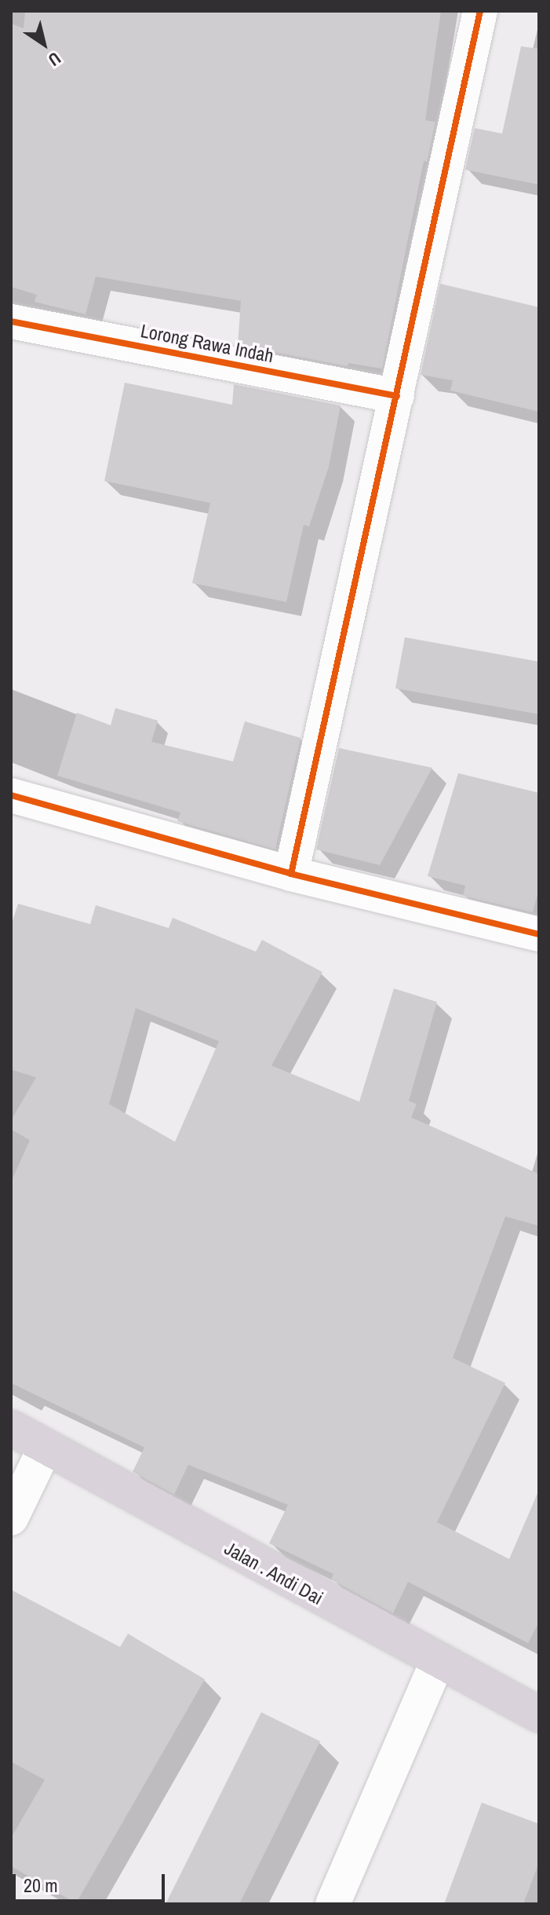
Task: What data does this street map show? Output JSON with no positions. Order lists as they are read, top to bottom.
{
  "streets": {
    "highway": ["Jalan . Andi Dai"],
    "street": ["Lorong Rawa Indah"]
  },
  "scale_bar": "20 m",
  "north": "bottom right"
}
